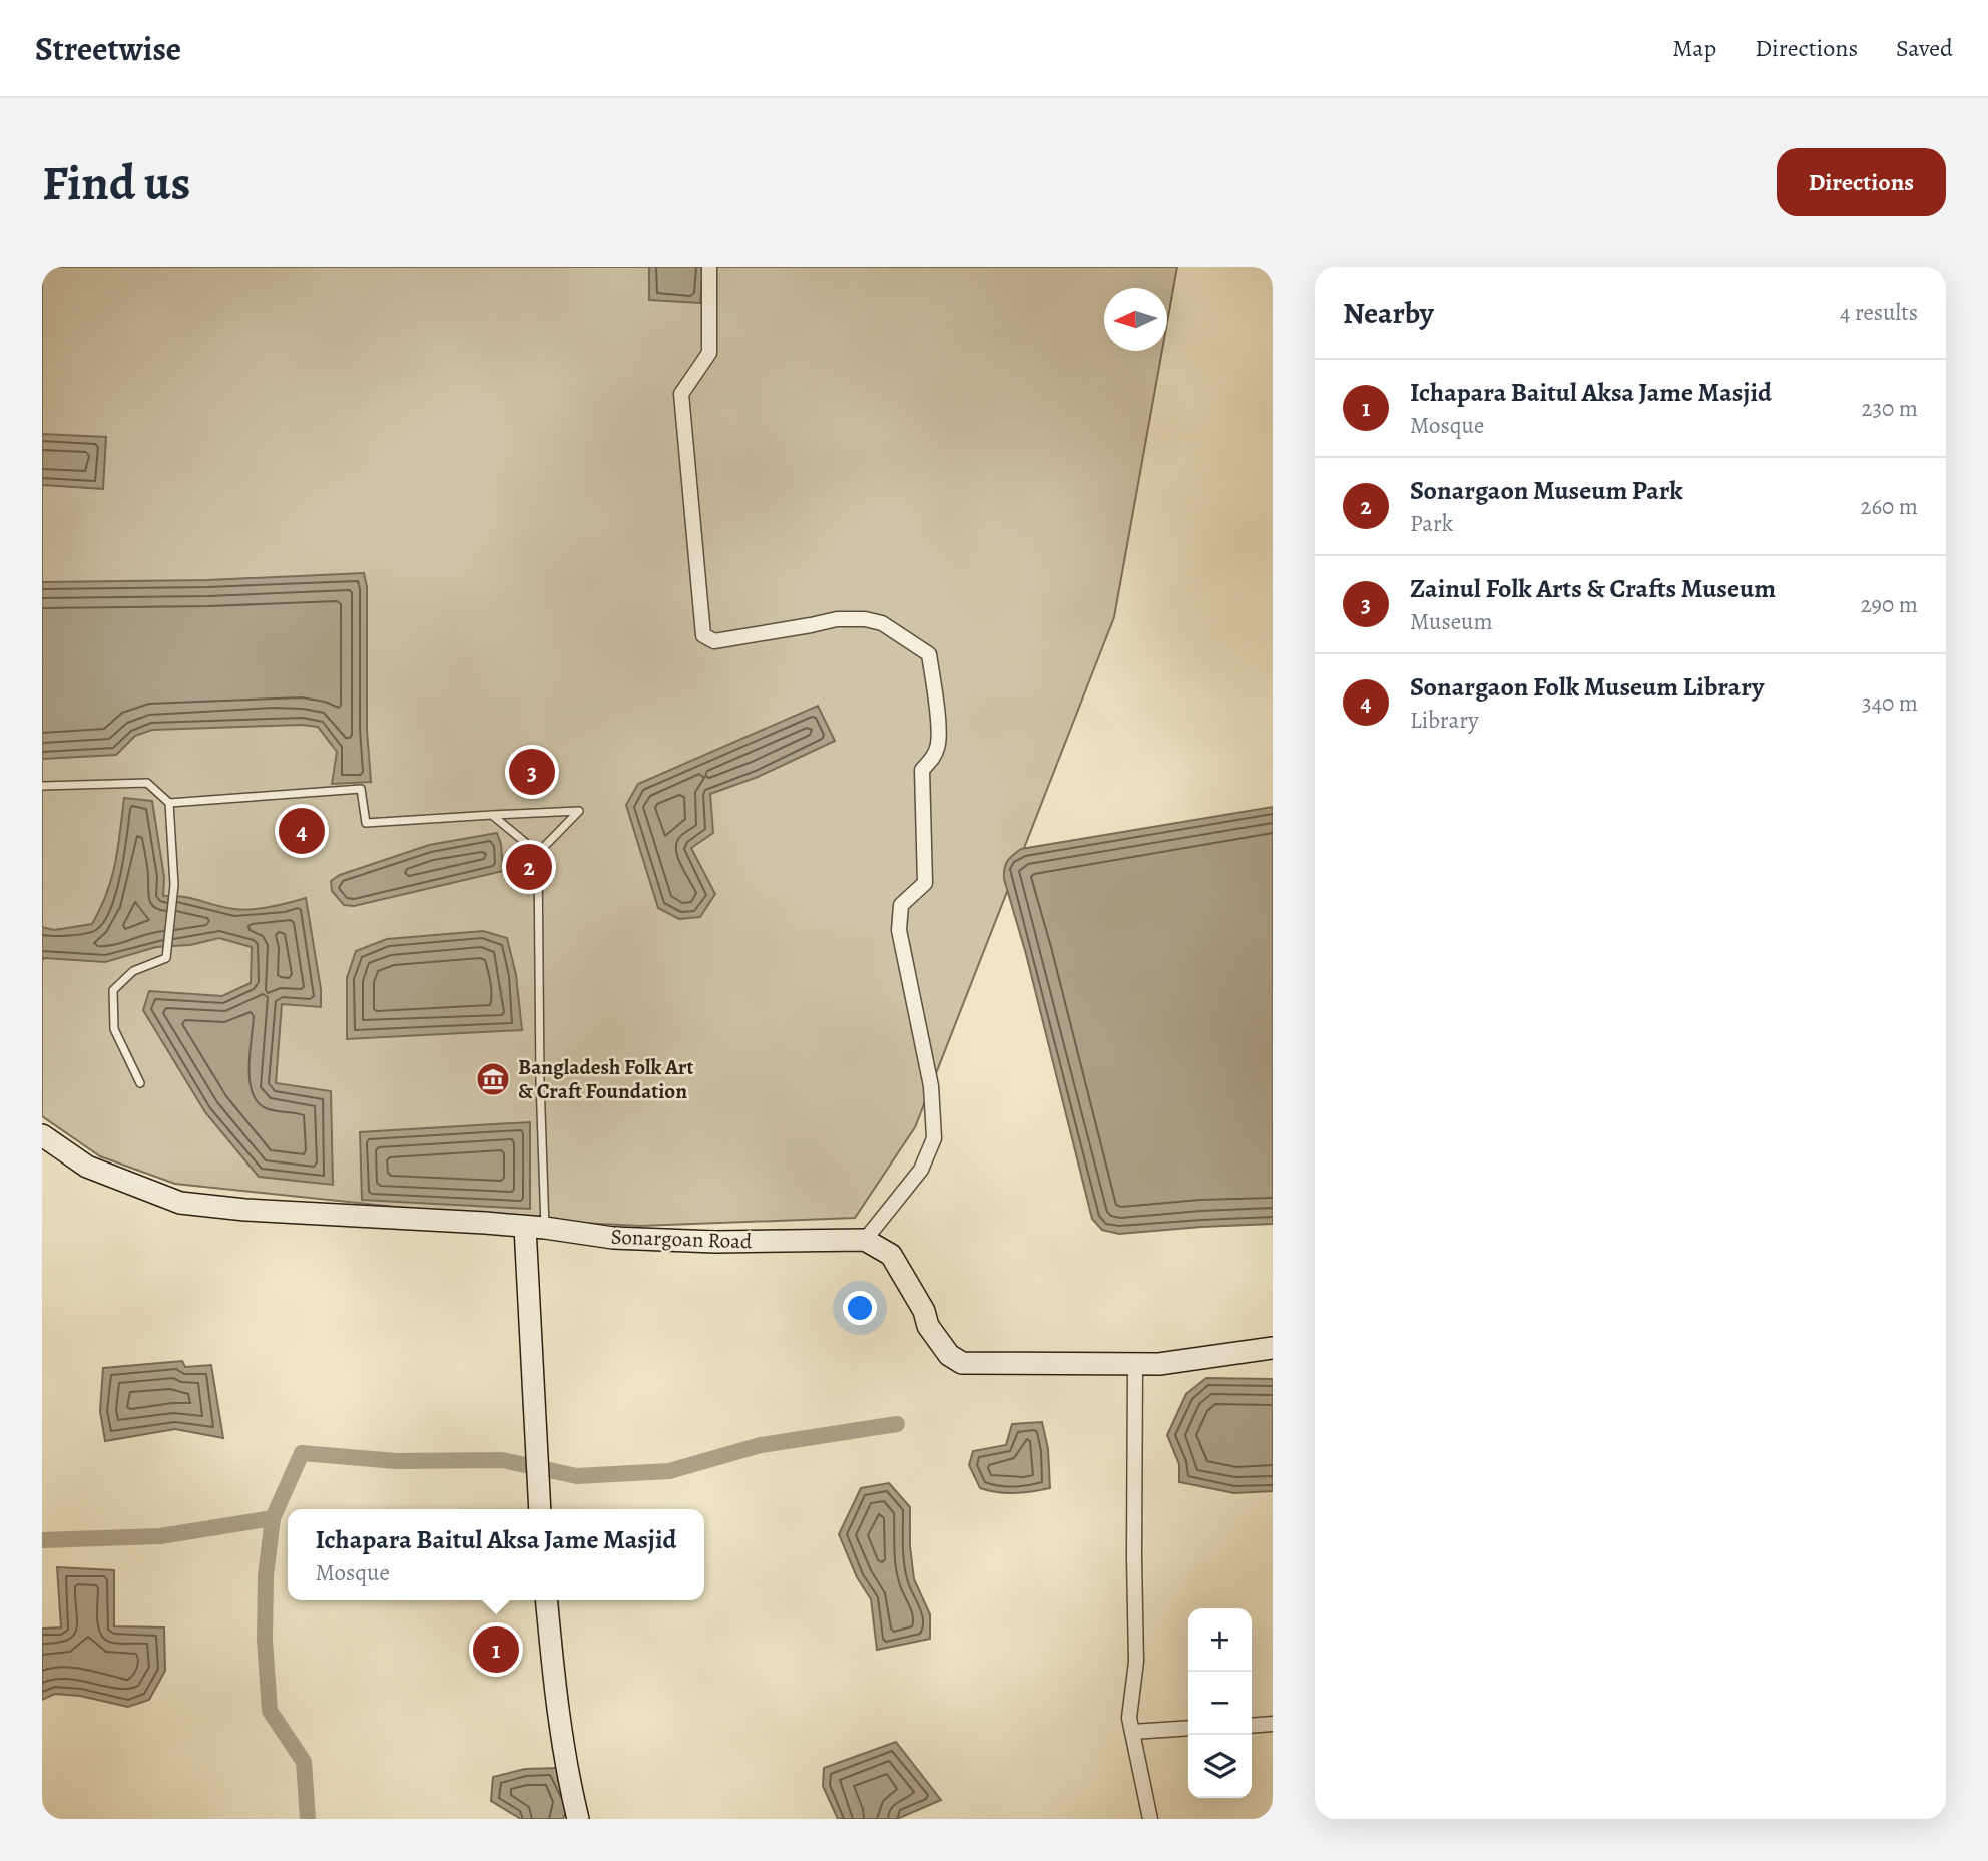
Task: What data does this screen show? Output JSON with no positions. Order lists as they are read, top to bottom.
{
  "streets": {
    "main road": ["Sonargoan Road"]
  },
  "places": {
    "museum": ["Bangladesh Folk Art & Craft Foundation"]
  },
  "north": "left",
  "page": {
    "header": "Streetwise",
    "nav": ["Map", "Directions", "Saved"],
    "buttons": "Directions",
    "title": "Find us",
    "heading": ["Nearby", "4 results"],
    "list": [
      {
        "mark": "1",
        "name": "Ichapara Baitul Aksa Jame Masjid",
        "note": "Mosque",
        "value": "230 m"
      },
      {
        "mark": "2",
        "name": "Sonargaon Museum Park",
        "note": "Park",
        "value": "260 m"
      },
      {
        "mark": "3",
        "name": "Zainul Folk Arts & Crafts Museum",
        "note": "Museum",
        "value": "290 m"
      },
      {
        "mark": "4",
        "name": "Sonargaon Folk Museum Library",
        "note": "Library",
        "value": "340 m"
      }
    ],
    "pins": [
      "3",
      "4",
      "2",
      "1"
    ],
    "popup": ["Ichapara Baitul Aksa Jame Masjid", "Mosque"],
    "map_buttons": ["+", "−"]
  }
}
